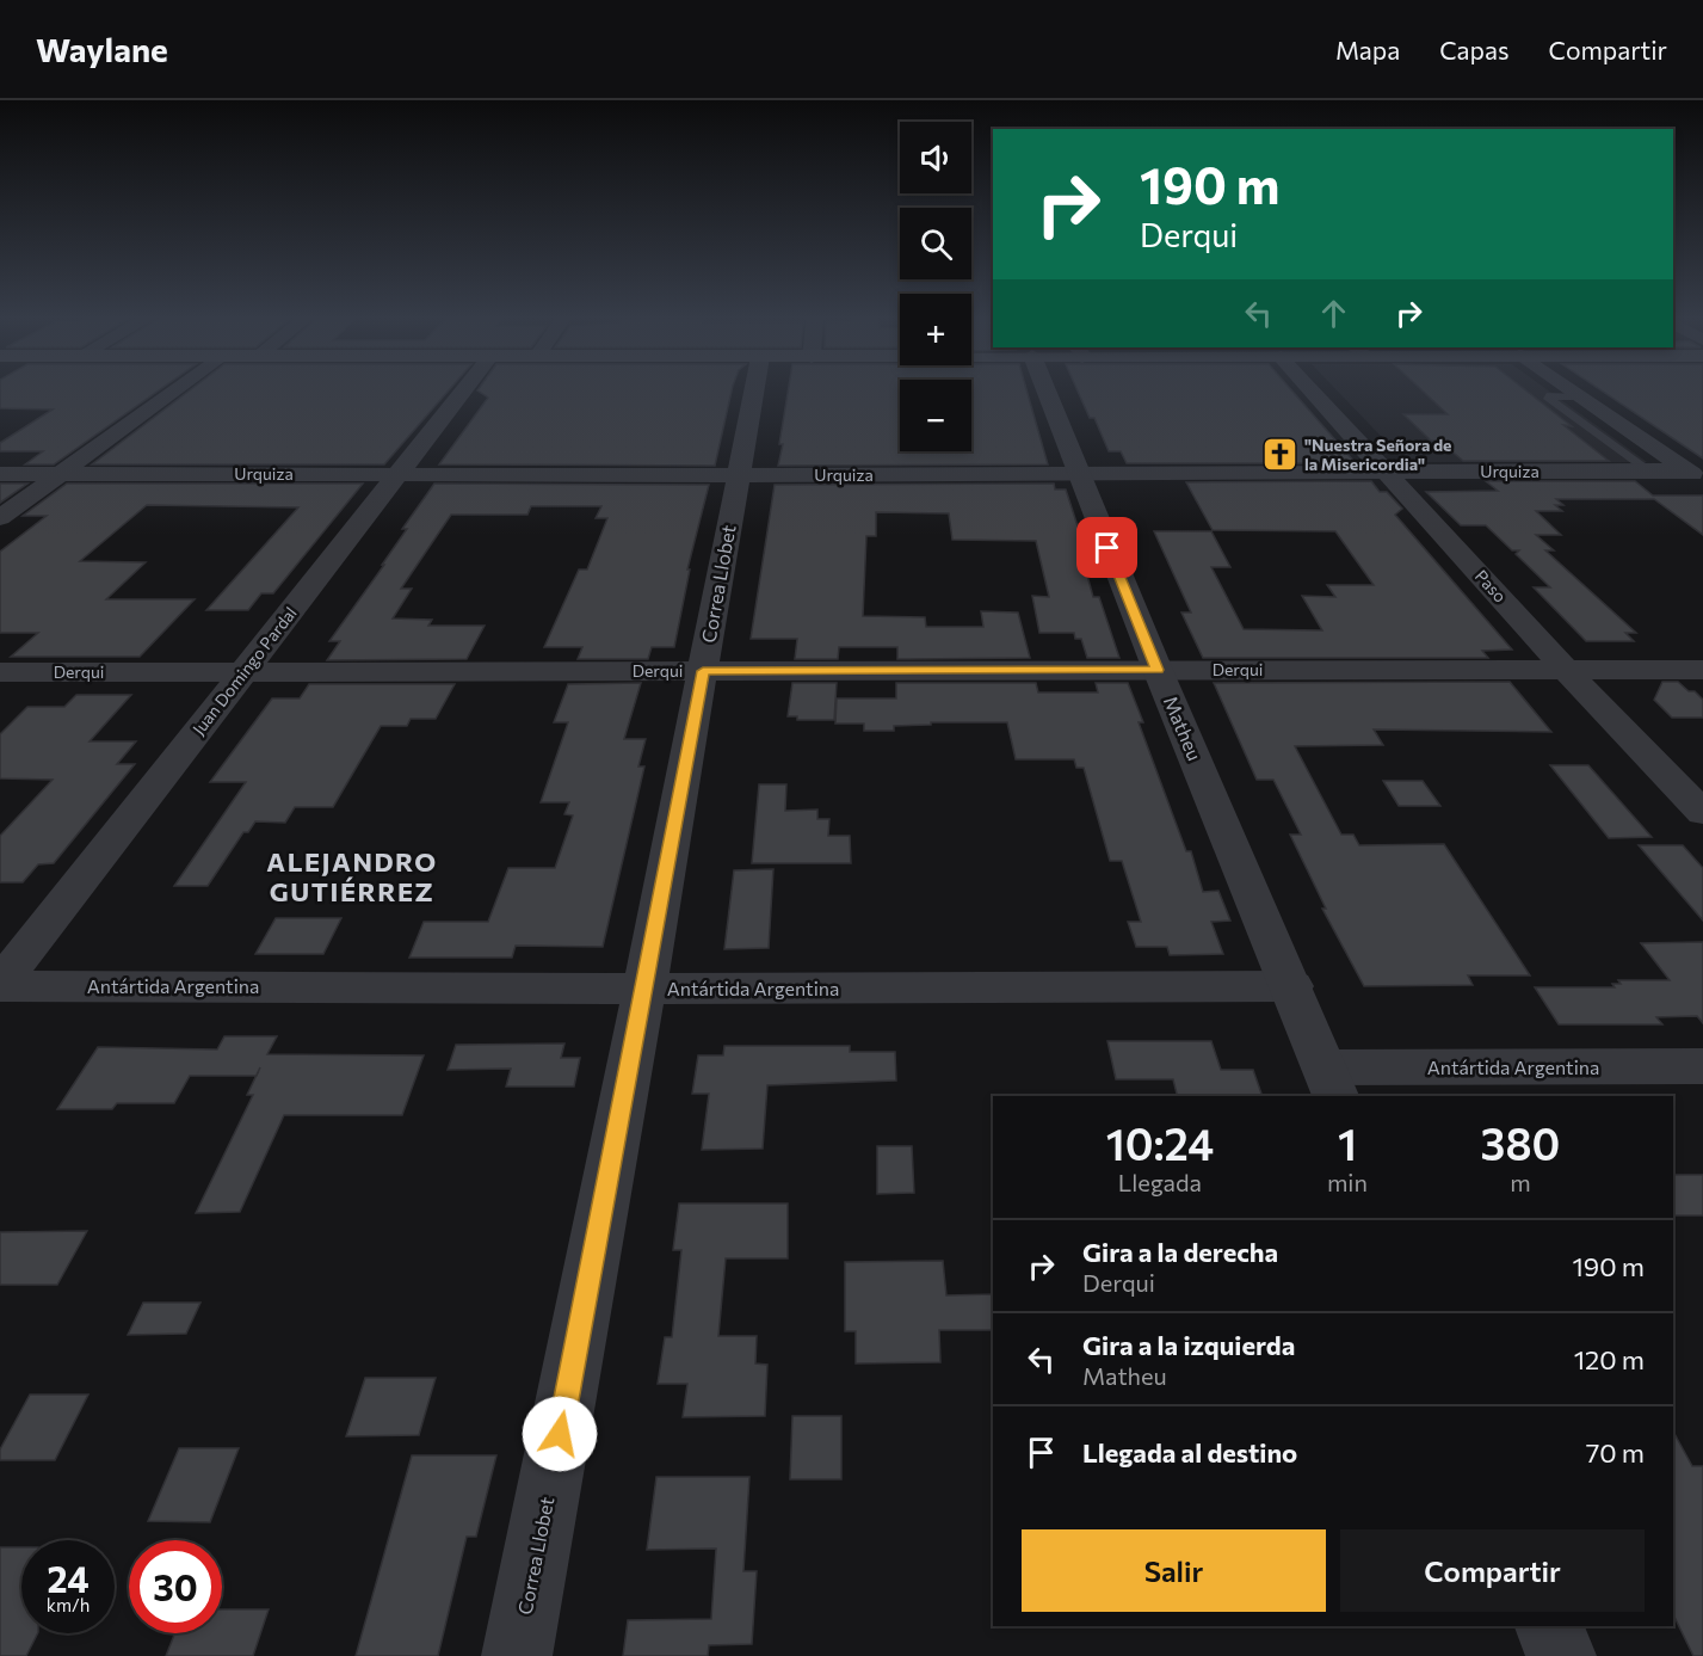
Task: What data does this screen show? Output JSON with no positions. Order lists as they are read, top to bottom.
{
  "streets": {
    "street": [
      "Urquiza",
      "Correa Llobet",
      "Paso",
      "Derqui",
      "Juan Domingo Pardal",
      "Matheu",
      "Antártida Argentina"
    ]
  },
  "crossings": [
    ["Urquiza", "Correa Llobet"],
    ["Urquiza", "Paso"],
    ["Urquiza", "Juan Domingo Pardal"],
    ["Urquiza", "Matheu"],
    ["Correa Llobet", "Derqui"],
    ["Correa Llobet", "Antártida Argentina"],
    ["Paso", "Derqui"],
    ["Derqui", "Juan Domingo Pardal"],
    ["Derqui", "Matheu"],
    ["Juan Domingo Pardal", "Antártida Argentina"],
    ["Matheu", "Antártida Argentina"]
  ],
  "districts": ["ALEJANDRO GUTIÉRREZ"],
  "places": {
    "church": ["\"Nuestra Señora de la Misericordia\""]
  },
  "page": {
    "header": "Waylane",
    "nav": ["Mapa", "Capas", "Compartir"],
    "map_buttons": ["+", "−"],
    "turn": ["190 m", "Derqui"],
    "eta": [
      "10:24",
      "Llegada",
      "1",
      "min",
      "380",
      "m"
    ],
    "list": [
      {
        "name": "Gira a la derecha",
        "note": "Derqui",
        "value": "190 m"
      },
      {
        "name": "Gira a la izquierda",
        "note": "Matheu",
        "value": "120 m"
      },
      {
        "name": "Llegada al destino",
        "value": "70 m"
      }
    ],
    "buttons": ["Salir", "Compartir"],
    "speed": "24 km/h",
    "limit": "30"
  }
}
